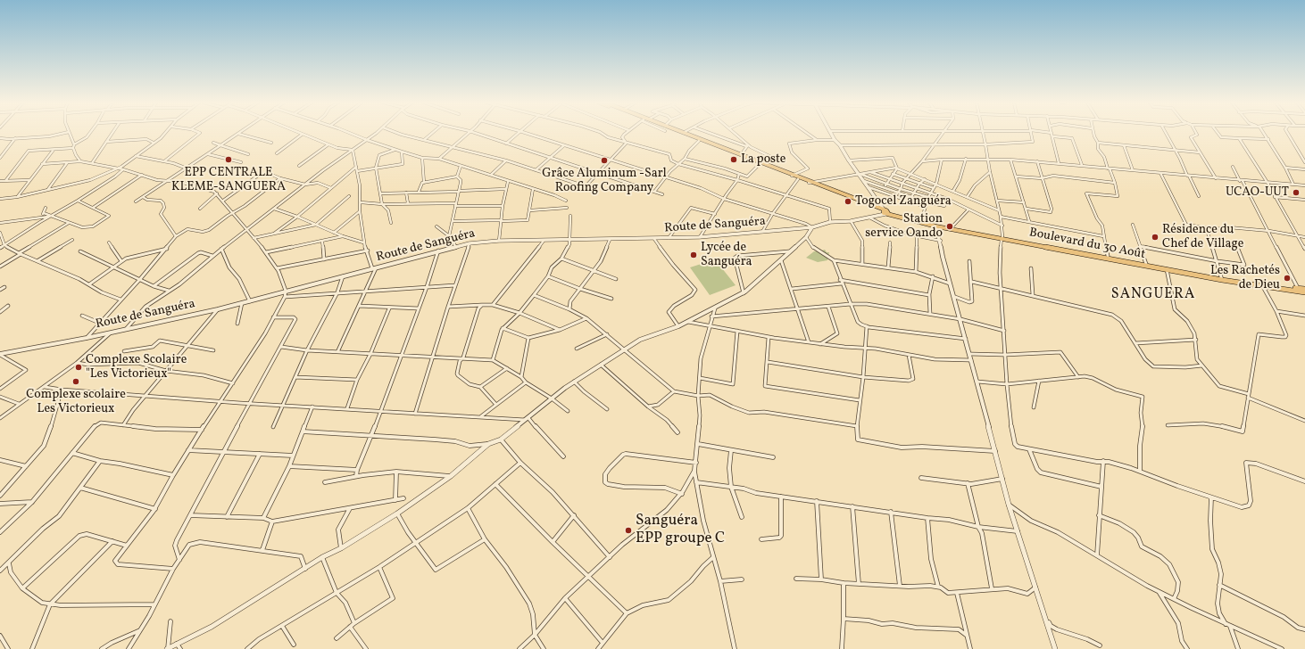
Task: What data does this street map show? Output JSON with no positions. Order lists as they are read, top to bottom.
{
  "streets": {
    "highway": ["Boulevard du 30 Août"],
    "street": ["Route de Sanguéra"]
  },
  "crossings": [
    ["Route de Sanguéra", "Boulevard du 30 Août"]
  ],
  "districts": ["SANGUERA"],
  "places": [
    "EPP CENTRALE KLEME-SANGUERA",
    "La poste",
    "Grâce Aluminum -Sarl Roofing Company",
    "UCAO-UUT",
    "Togocel Zanguéra",
    "Station service Oando",
    "Résidence du Chef de Village",
    "Lycée de Sanguéra",
    "Les Rachetés de Dieu",
    "Complexe Scolaire \"Les Victorieux\"",
    "Complexe scolaire Les Victorieux",
    "Sanguéra EPP groupe C"
  ]
}
